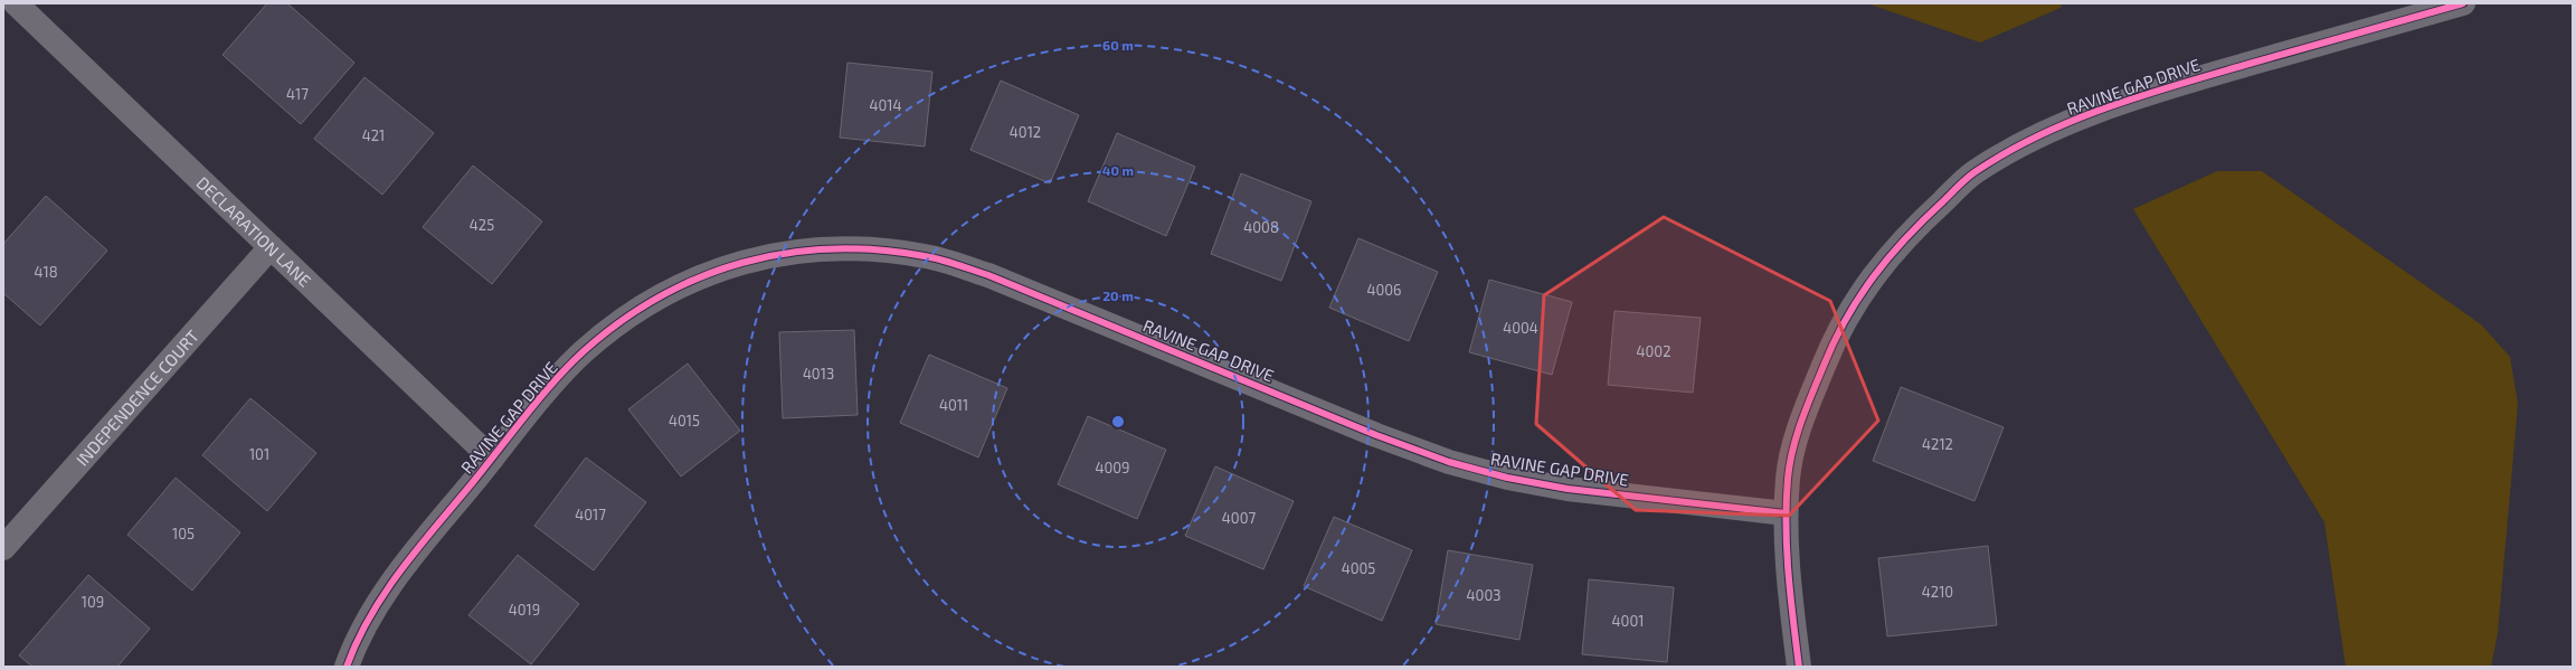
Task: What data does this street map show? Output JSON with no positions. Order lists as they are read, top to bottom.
{
  "streets": {
    "street": ["RAVINE GAP DRIVE", "DECLARATION LANE", "INDEPENDENCE COURT"]
  },
  "crossings": [
    ["RAVINE GAP DRIVE", "DECLARATION LANE"],
    ["DECLARATION LANE", "INDEPENDENCE COURT"]
  ],
  "house_numbers": [
    "417",
    "4014",
    "4012",
    "421",
    "425",
    "4008",
    "418",
    "4006",
    "4004",
    "4002",
    "4013",
    "4011",
    "4015",
    "4212",
    "101",
    "4009",
    "4017",
    "4007",
    "105",
    "4005",
    "4210",
    "4003",
    "109",
    "4019",
    "4001"
  ],
  "rings": ["60 m", "40 m", "20 m"]
}
